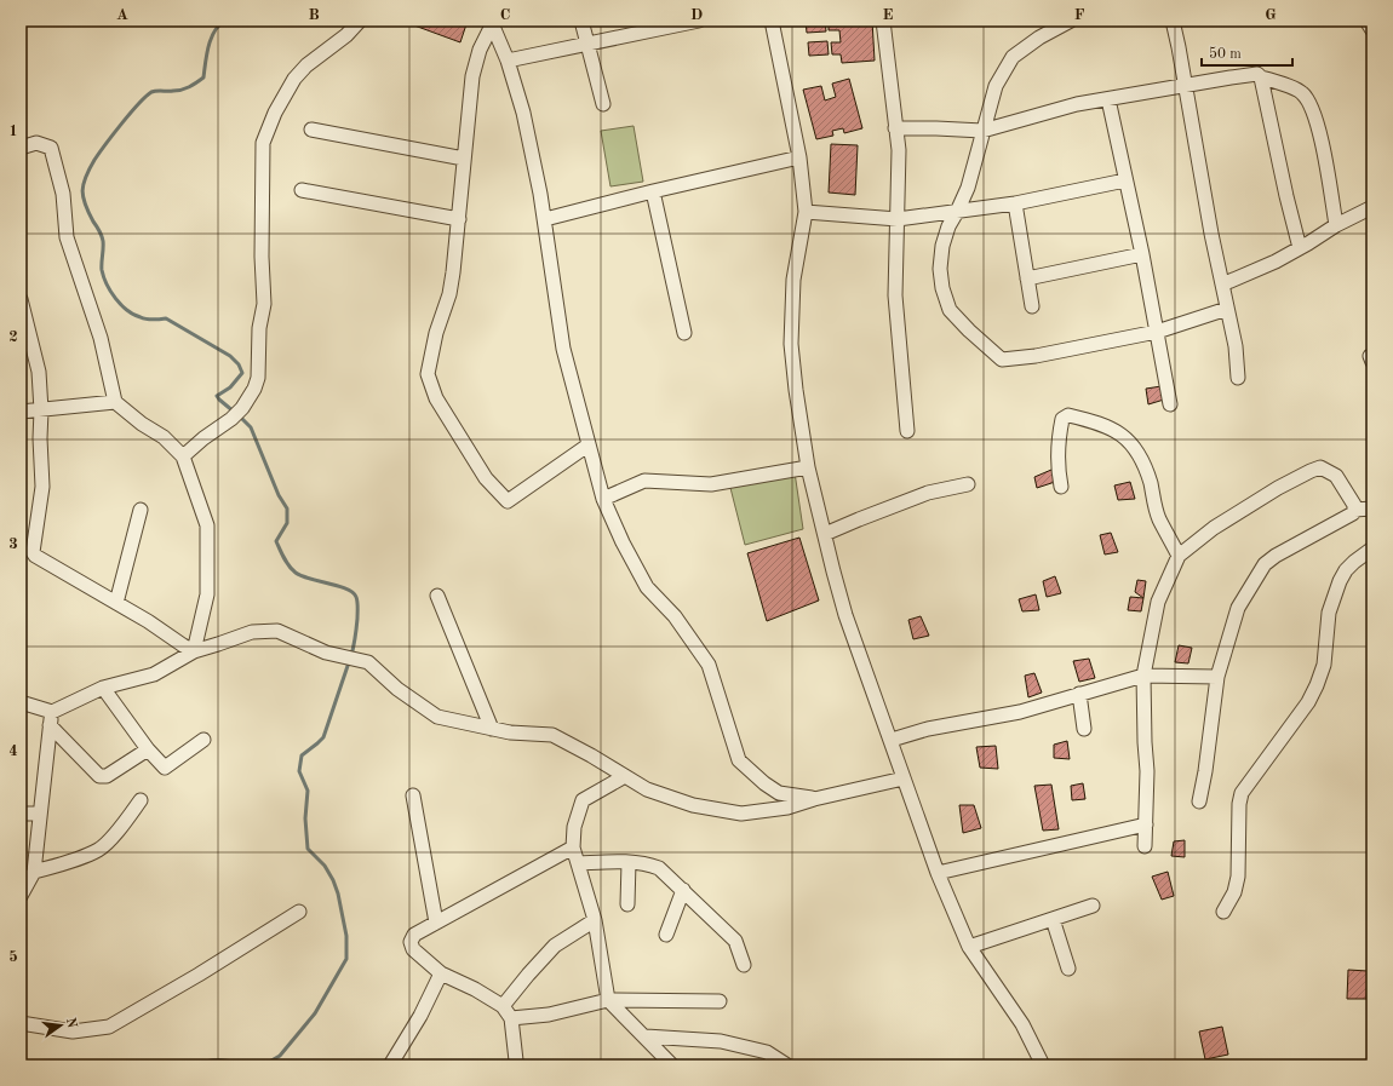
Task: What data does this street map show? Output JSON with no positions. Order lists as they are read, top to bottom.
{
  "scale_bar": "50 m",
  "north": "right",
  "grid": {
    "columns": [
      "A",
      "B",
      "C",
      "D",
      "E",
      "F",
      "G"
    ],
    "rows": [
      "1",
      "2",
      "3",
      "4",
      "5"
    ]
  }
}
